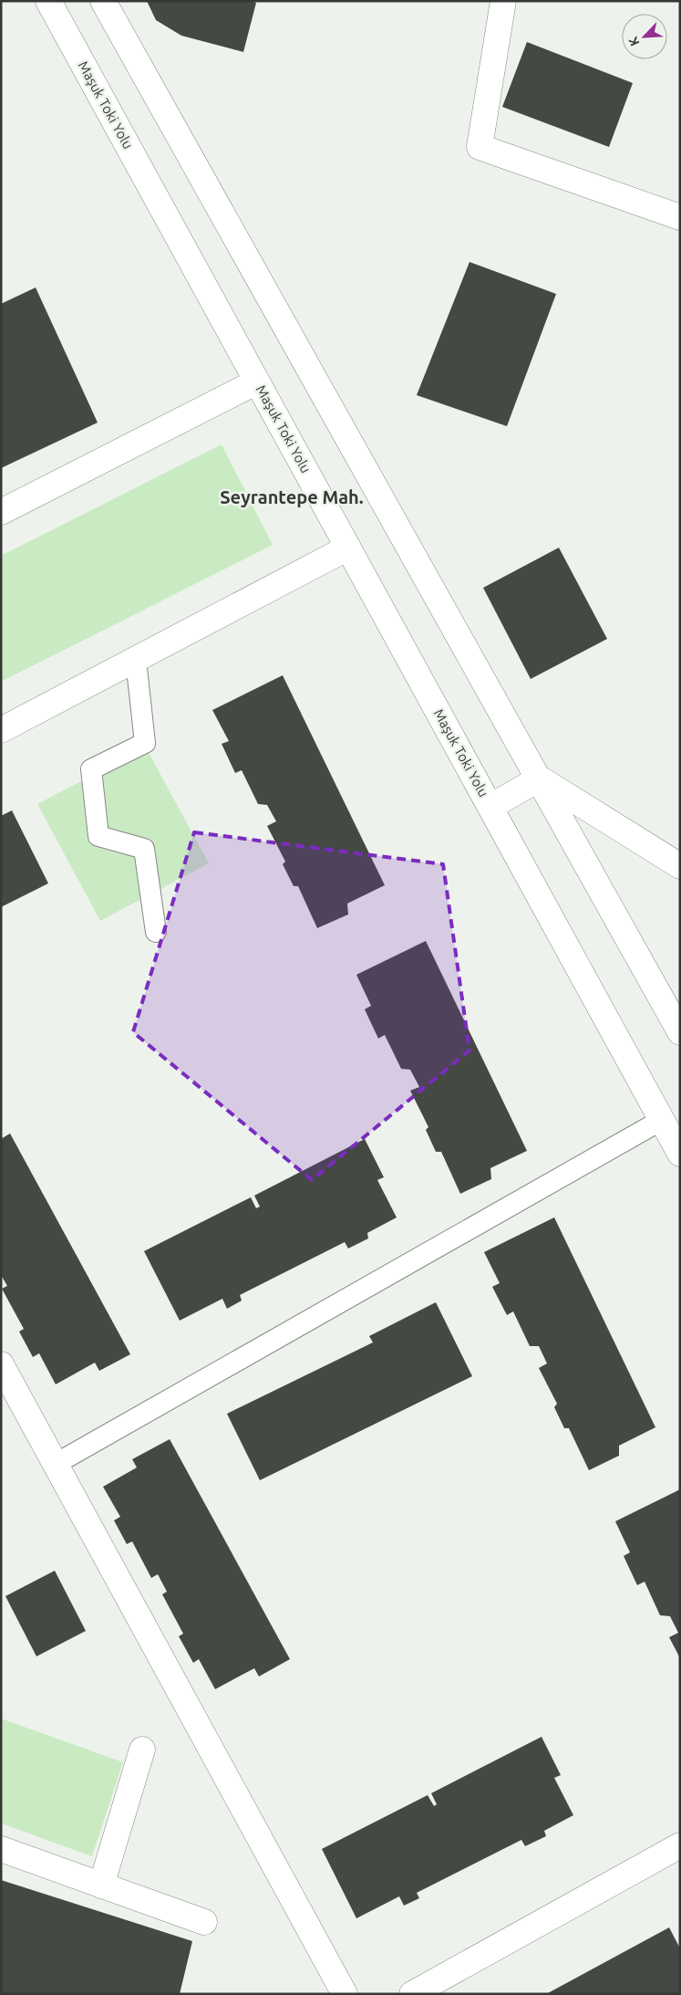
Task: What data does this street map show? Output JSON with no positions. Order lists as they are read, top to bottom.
{
  "streets": {
    "street": ["Maşuk Toki Yolu"]
  },
  "districts": ["Seyrantepe Mah."],
  "north": "bottom left"
}
